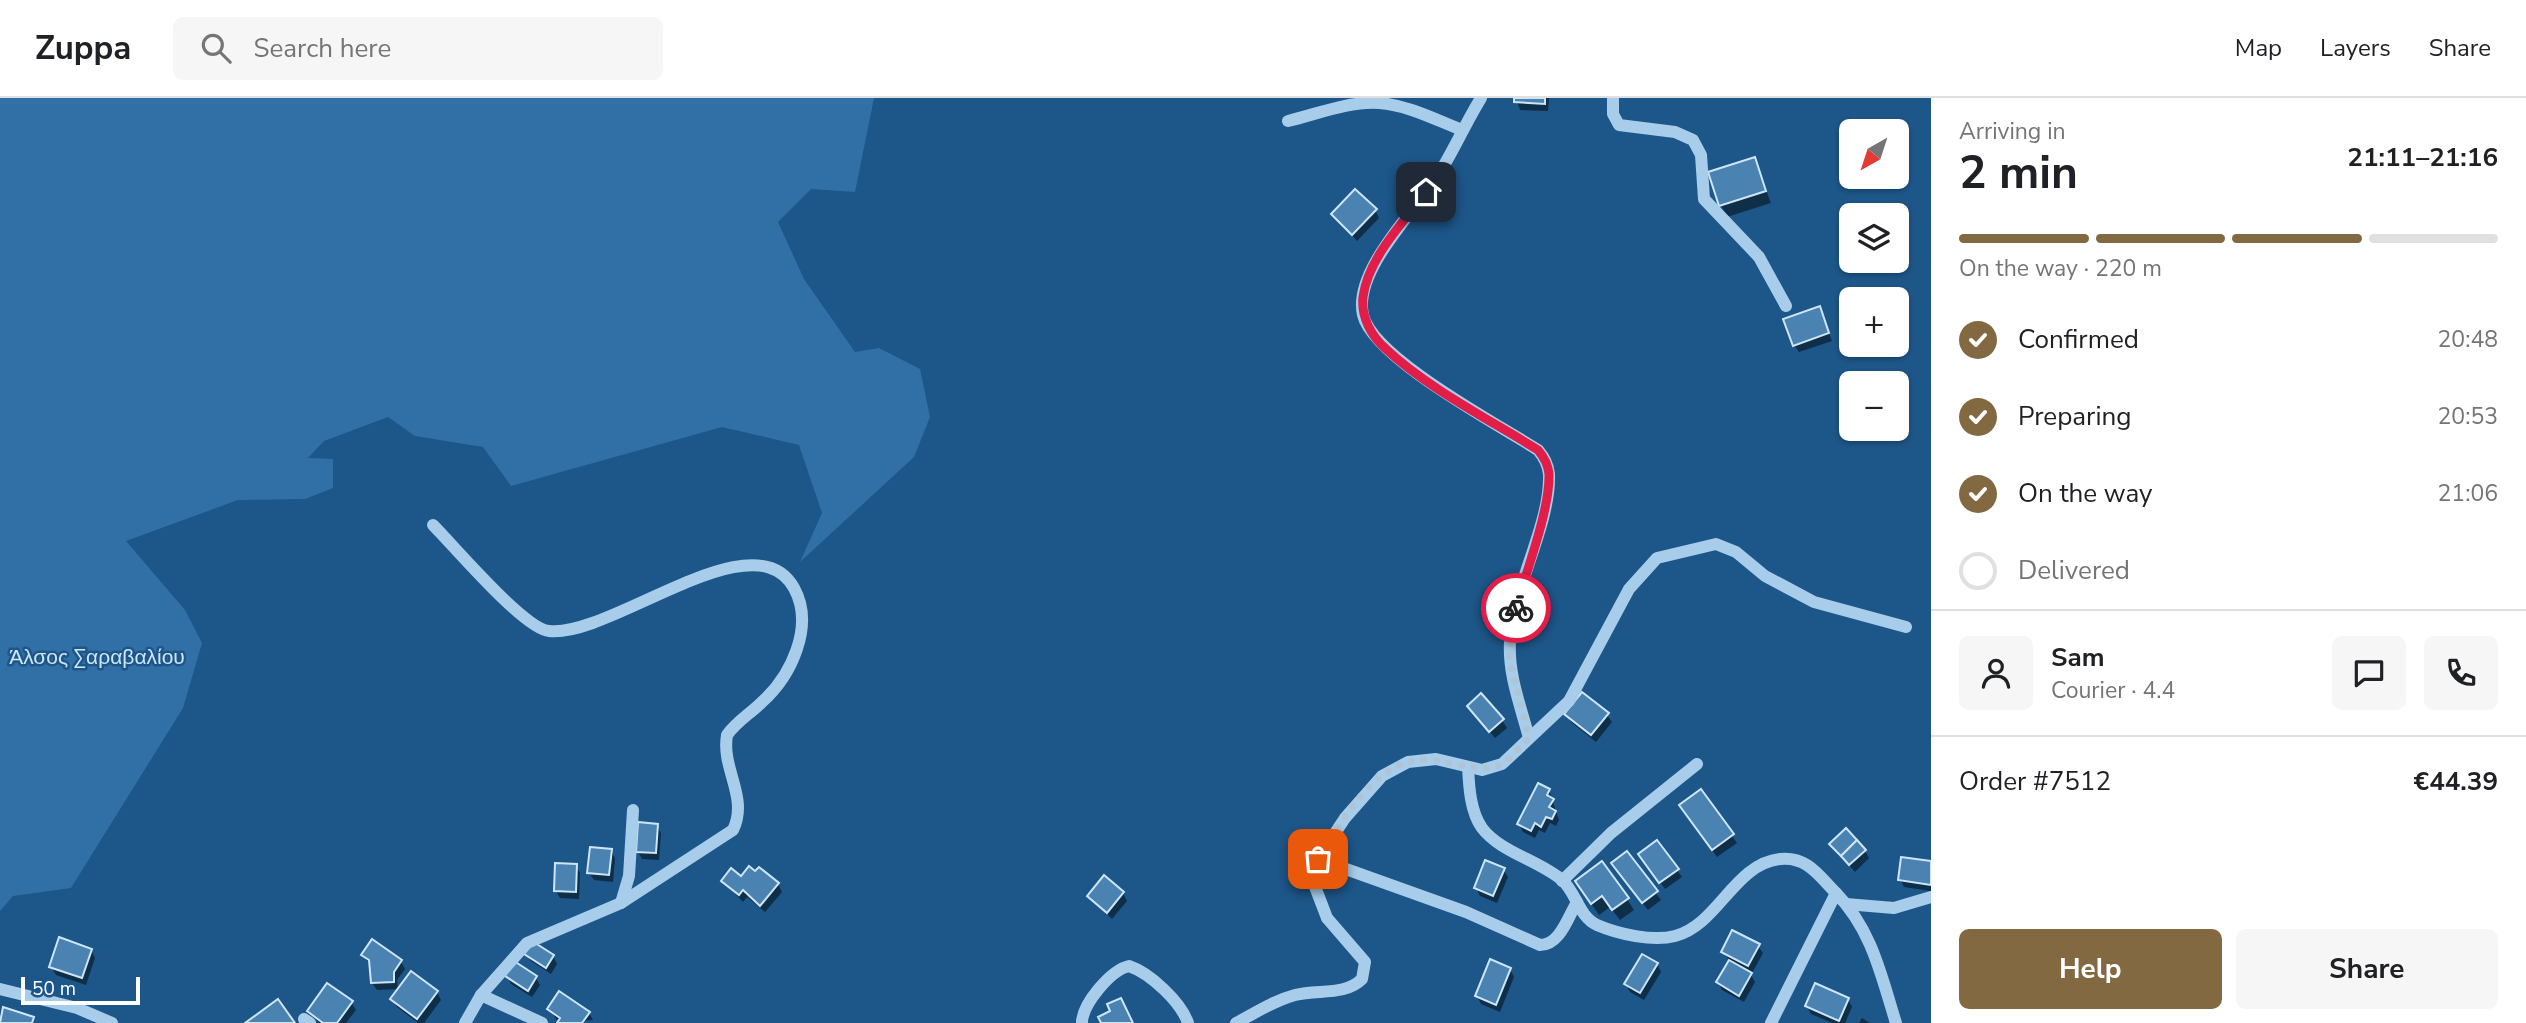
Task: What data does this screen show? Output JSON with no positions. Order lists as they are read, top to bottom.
{
  "parks": ["Άλσος Σαραβαλίου"],
  "scale_bar": "50 m",
  "north": "bottom left",
  "page": {
    "header": "Zuppa",
    "search": "Search here",
    "nav": ["Map", "Layers", "Share"],
    "heading": ["2 min", "Arriving in", "21:11–21:16"],
    "panel": [
      "Sam",
      "Courier · 4.4",
      "Order #7512",
      "€44.39"
    ],
    "map_buttons": ["+", "−"],
    "bar": "On the way · 220 m",
    "list": [
      ["Confirmed", "20:48"],
      ["Preparing", "20:53"],
      ["On the way", "21:06"],
      "Delivered"
    ],
    "buttons": ["Help", "Share"],
    "scale": "50 m"
  }
}
